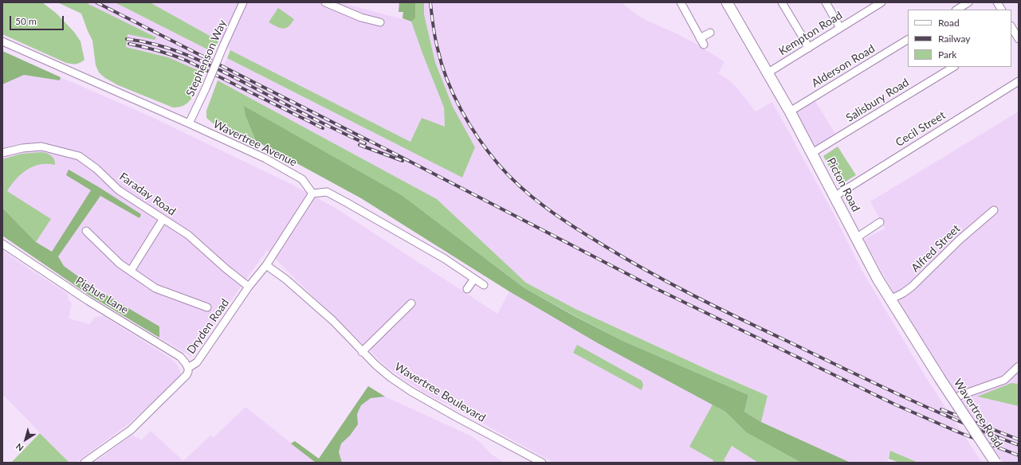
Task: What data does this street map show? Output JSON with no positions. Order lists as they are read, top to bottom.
{
  "streets": {
    "main road": ["Picton Road", "Wavertree Road"],
    "street": [
      "Kempton Road",
      "Stephenson Way",
      "Alderson Road",
      "Salisbury Road",
      "Cecil Street",
      "Wavertree Avenue",
      "Faraday Road",
      "Alfred Street",
      "Pighue Lane",
      "Dryden Road",
      "Wavertree Boulevard"
    ]
  },
  "crossings": [
    ["Kempton Road", "Picton Road"],
    ["Stephenson Way", "Wavertree Avenue"],
    ["Alderson Road", "Picton Road"],
    ["Salisbury Road", "Picton Road"],
    ["Cecil Street", "Picton Road"],
    ["Wavertree Avenue", "Dryden Road"],
    ["Picton Road", "Alfred Street"],
    ["Picton Road", "Wavertree Road"],
    ["Faraday Road", "Dryden Road"],
    ["Pighue Lane", "Dryden Road"],
    ["Dryden Road", "Wavertree Boulevard"]
  ],
  "legend": ["Road", "Railway", "Park"],
  "scale_bar": "50 m",
  "north": "bottom left"
}
